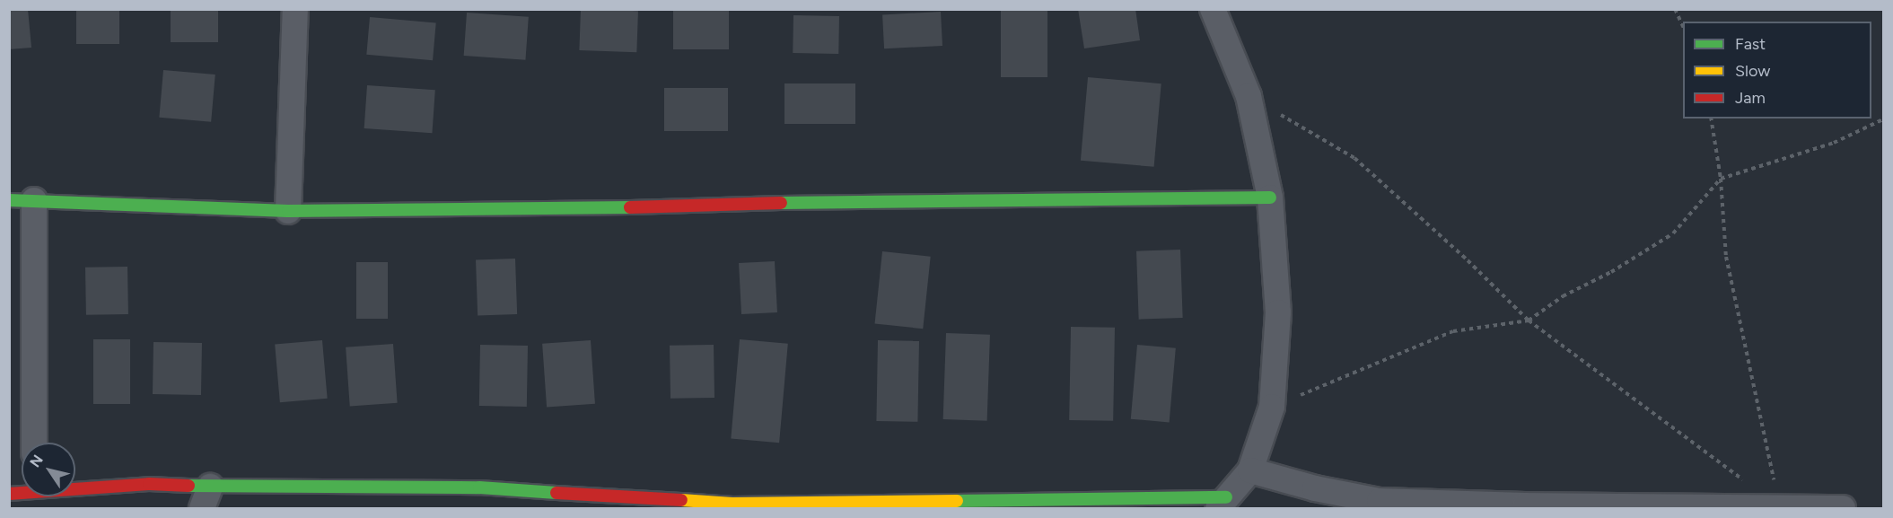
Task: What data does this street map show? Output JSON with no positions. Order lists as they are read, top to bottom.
{
  "legend": ["Fast", "Slow", "Jam"],
  "north": "top left"
}
